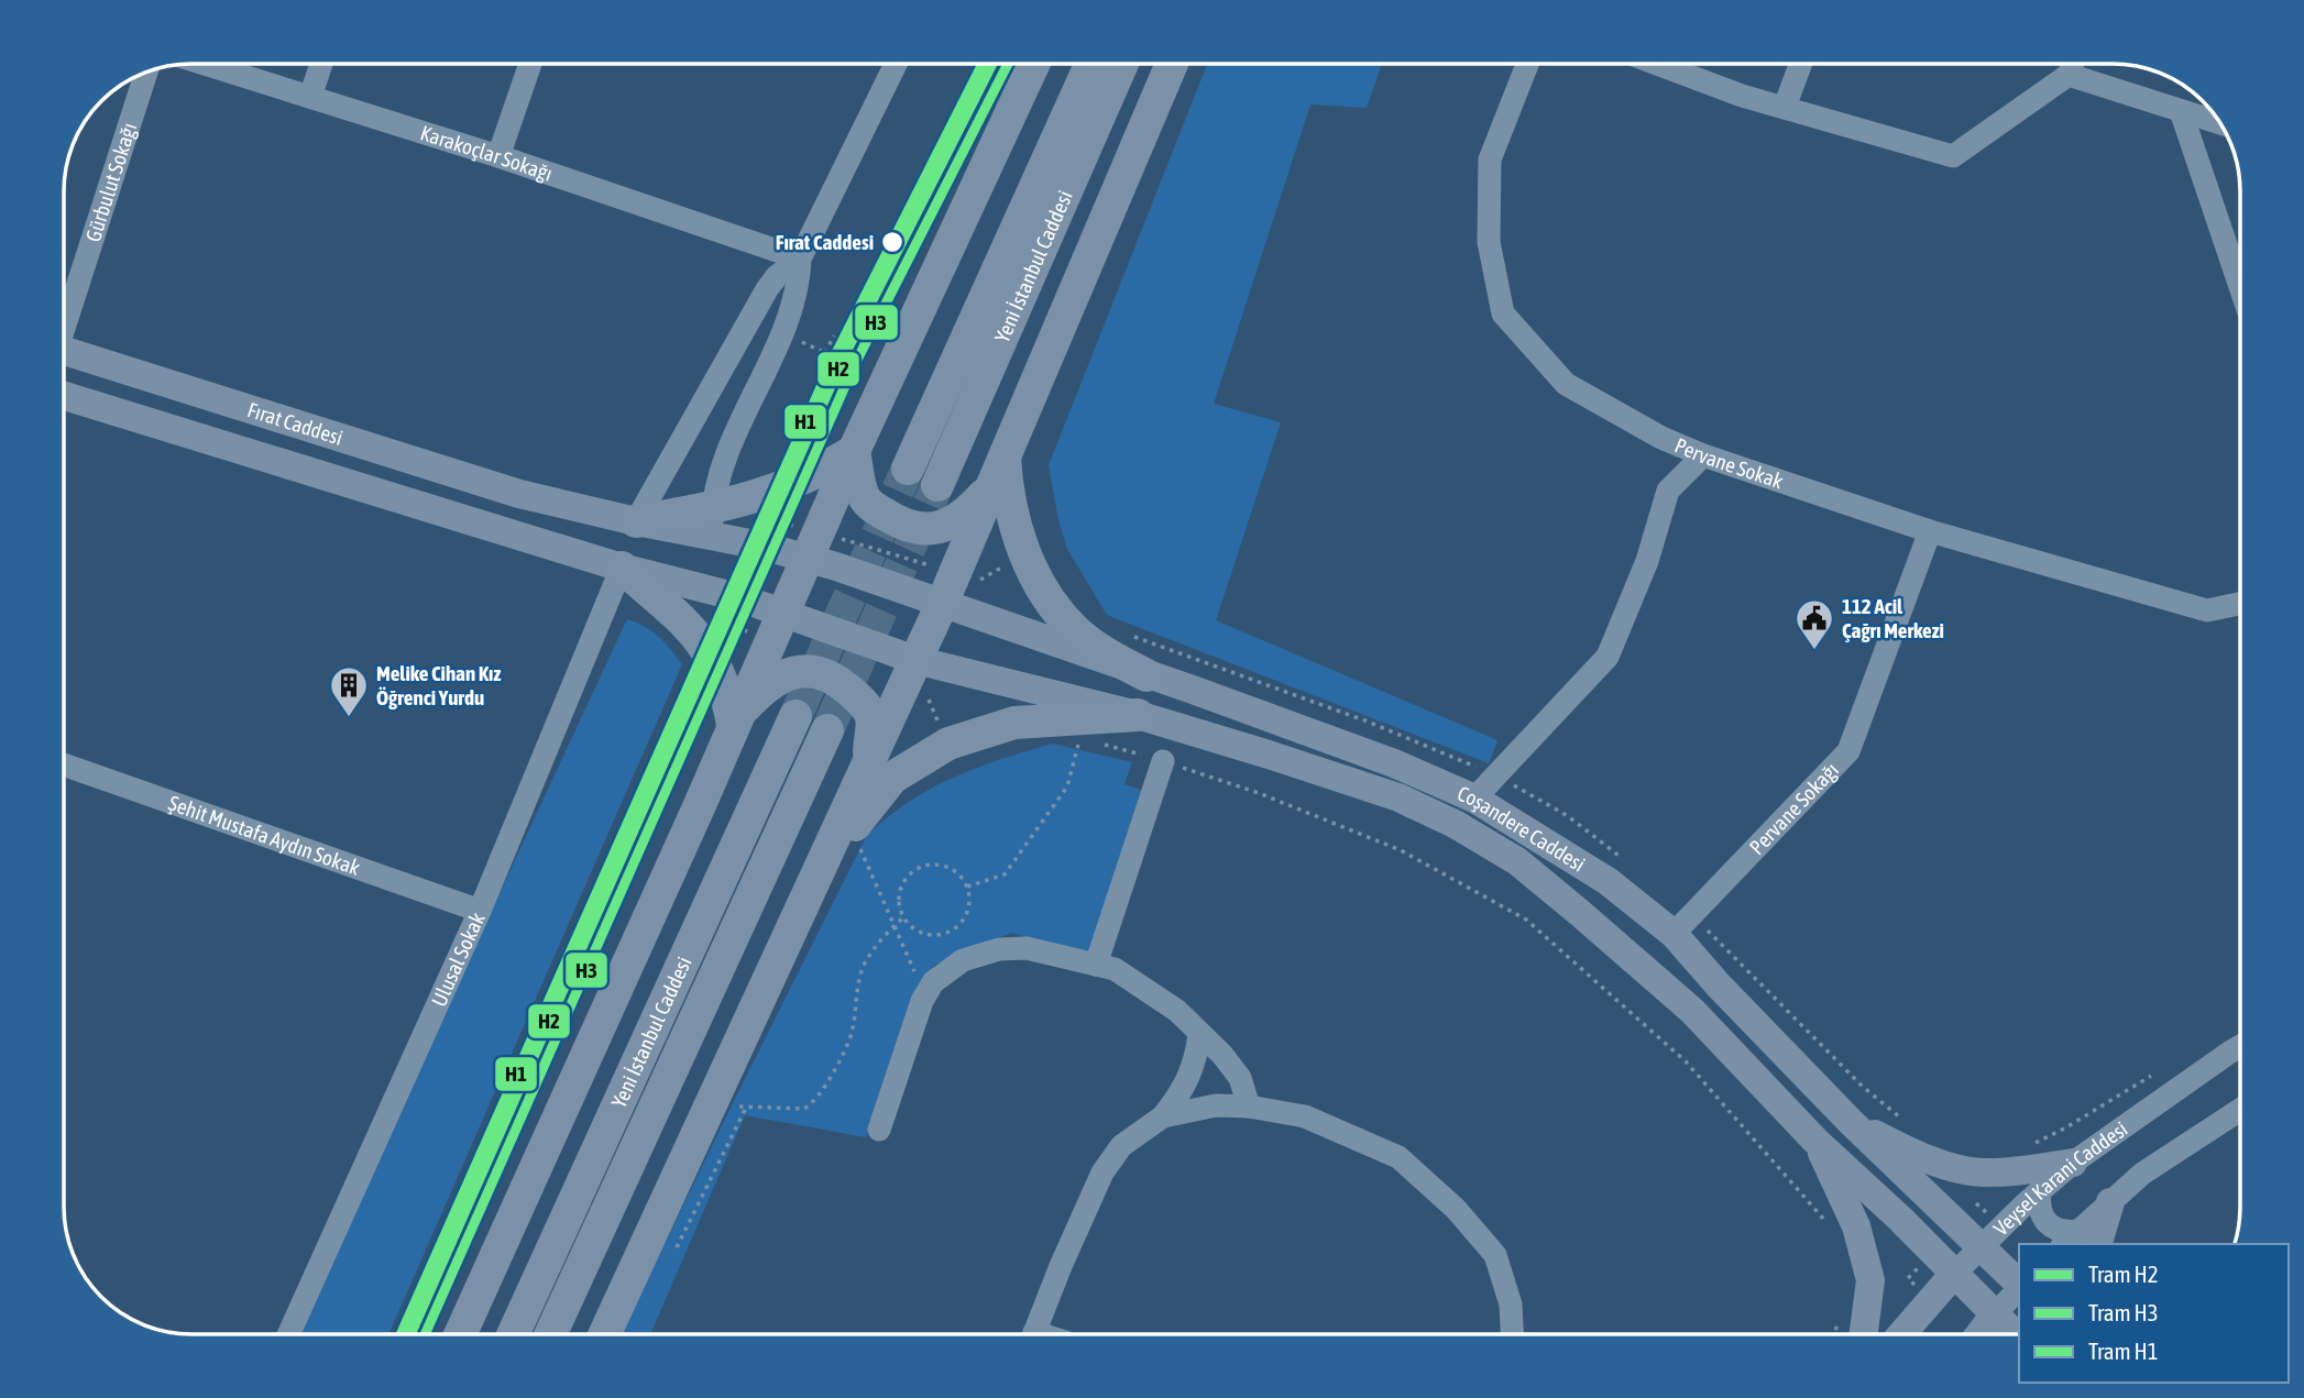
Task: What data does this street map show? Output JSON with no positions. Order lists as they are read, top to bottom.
{
  "streets": {
    "highway": ["Yeni İstanbul Caddesi"],
    "main road": ["Fırat Caddesi", "Coşandere Caddesi", "Veysel Karani Caddesi"],
    "street": [
      "Karakoçlar Sokağı",
      "Gürbulut Sokağı",
      "Pervane Sokak",
      "Pervane Sokağı",
      "Şehit Mustafa Aydın Sokak",
      "Ulusal Sokak"
    ]
  },
  "crossings": [
    ["Fırat Caddesi", "Coşandere Caddesi"],
    ["Fırat Caddesi", "Ulusal Sokak"],
    ["Pervane Sokak", "Pervane Sokağı"],
    ["Pervane Sokağı", "Coşandere Caddesi"],
    ["Coşandere Caddesi", "Veysel Karani Caddesi"],
    ["Şehit Mustafa Aydın Sokak", "Ulusal Sokak"]
  ],
  "places": {
    "other": ["Fırat Caddesi"],
    "public building": ["112 Acil Çağrı Merkezi"],
    "building": ["Melike Cihan Kız Öğrenci Yurdu"]
  },
  "lines": ["tram line H2", "tram line H3", "tram line H1"],
  "legend": ["Tram H2", "Tram H3", "Tram H1"]
}
